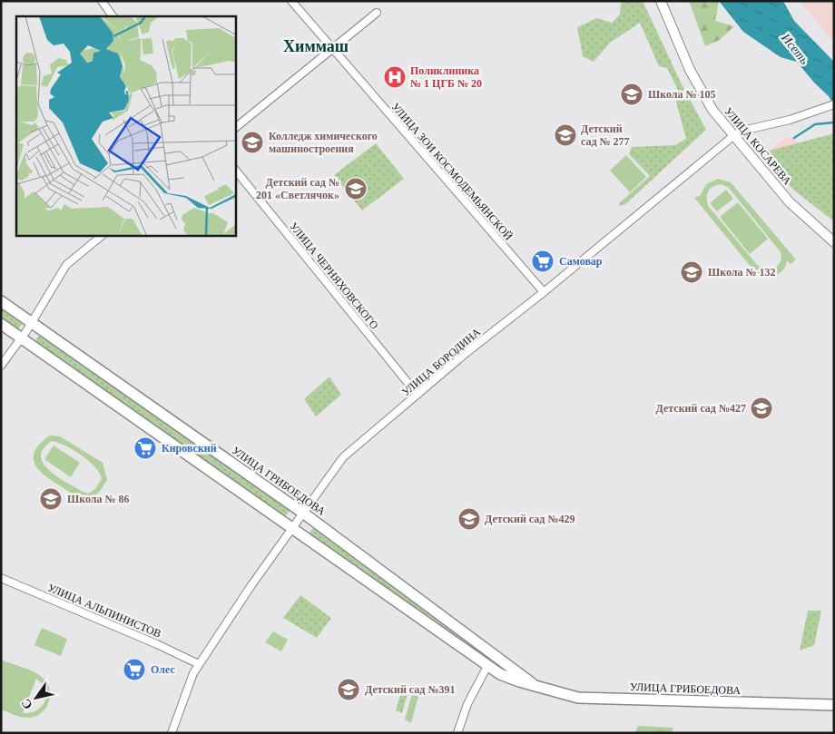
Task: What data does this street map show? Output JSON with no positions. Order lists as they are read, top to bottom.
{
  "streets": {
    "main road": ["УЛИЦА ГРИБОЕДОВА"],
    "street": [
      "УЛИЦА КОСАРЕВА",
      "УЛИЦА ЗОИ КОСМОДЕМЬЯНСКОЙ",
      "УЛИЦА ЧЕРНЯХОВСКОГО",
      "УЛИЦА БОРОДИНА",
      "УЛИЦА АЛЬПИНИСТОВ"
    ]
  },
  "crossings": [
    ["УЛИЦА КОСАРЕВА", "УЛИЦА БОРОДИНА"],
    ["УЛИЦА ЗОИ КОСМОДЕМЬЯНСКОЙ", "УЛИЦА БОРОДИНА"],
    ["УЛИЦА ЧЕРНЯХОВСКОГО", "УЛИЦА БОРОДИНА"],
    ["УЛИЦА БОРОДИНА", "УЛИЦА ГРИБОЕДОВА"],
    ["УЛИЦА БОРОДИНА", "УЛИЦА АЛЬПИНИСТОВ"]
  ],
  "districts": ["Химмаш"],
  "water": ["Исеть"],
  "places": {
    "hospital": ["Поликлиника № 1 ЦГБ № 20"],
    "school or university": [
      "Школа № 105",
      "Детcкий сад № 277",
      "Колледж химического машиностроения",
      "Детский сад № 201 «Светлячок»",
      "Школа № 132",
      "Детский сад №427",
      "Школа № 86",
      "Детский сад №429",
      "Детский сад №391"
    ],
    "supermarket": ["Самовар", "Кировский", "Олес"]
  },
  "north": "bottom left"
}
